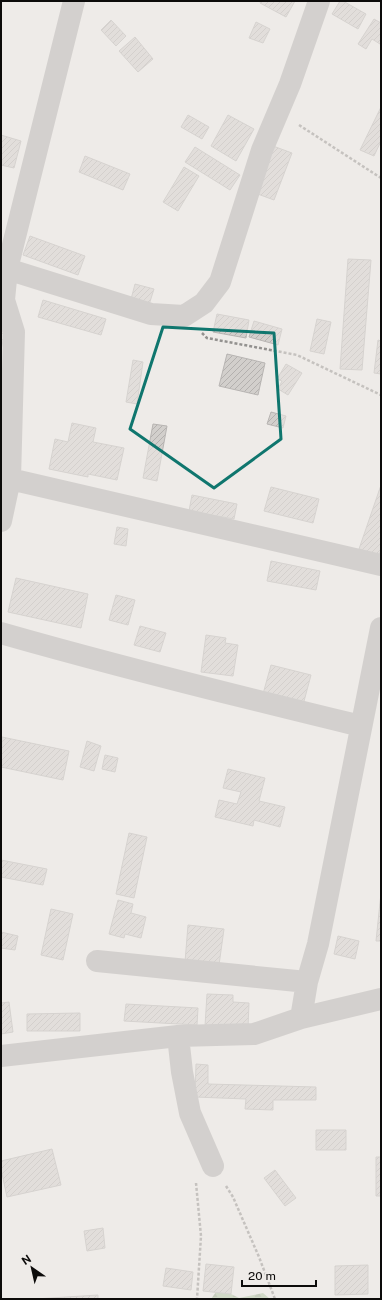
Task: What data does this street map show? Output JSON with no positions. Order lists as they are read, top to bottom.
{
  "scale_bar": "20 m",
  "north": "top left"
}
